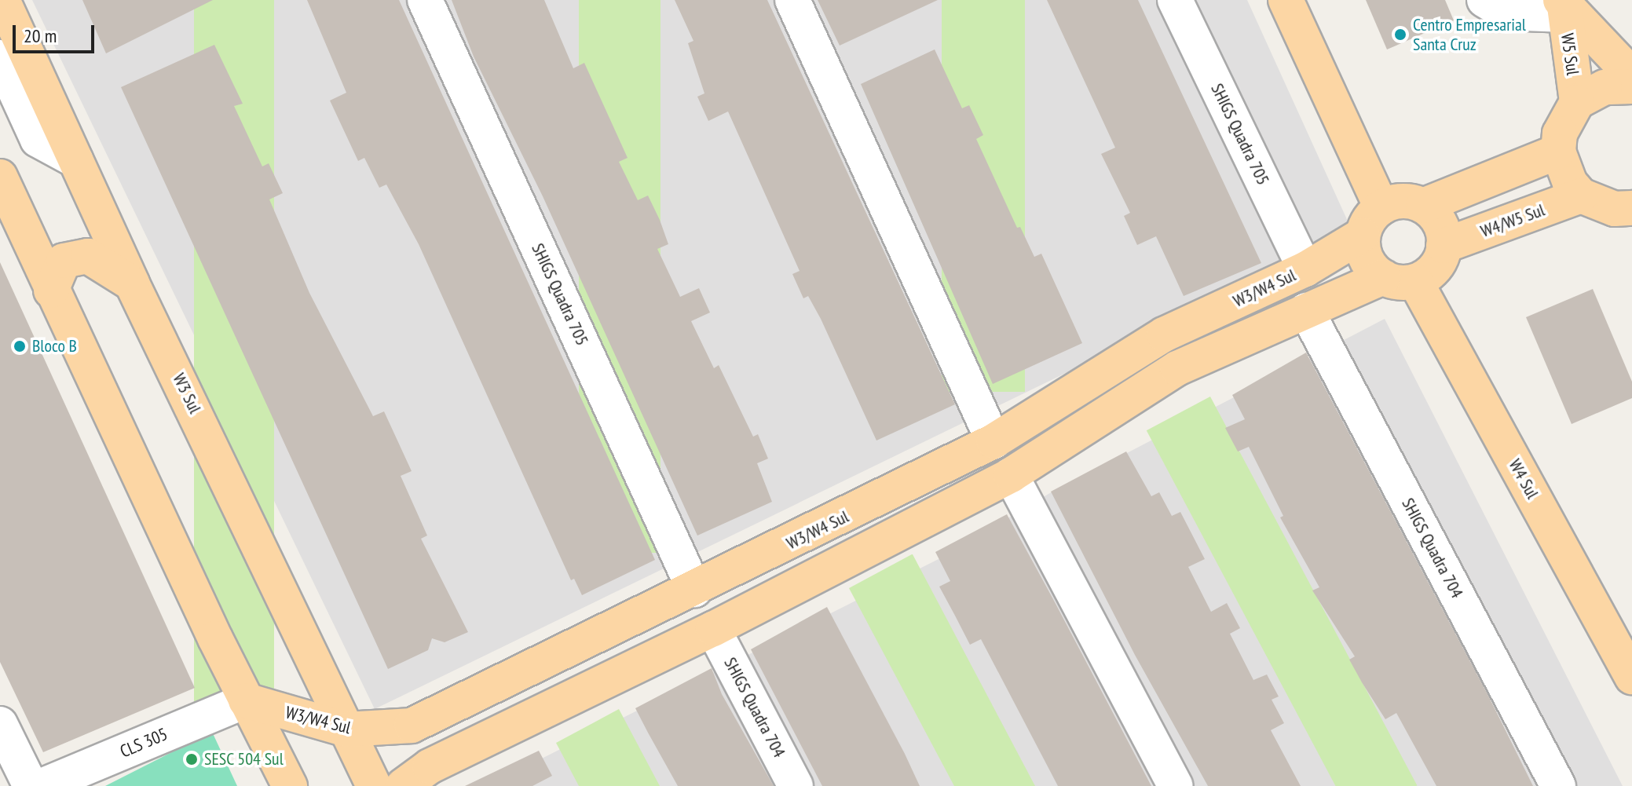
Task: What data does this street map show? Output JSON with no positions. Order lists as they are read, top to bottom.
{
  "streets": {
    "main road": [
      "W5 Sul",
      "W4/W5 Sul",
      "W3/W4 Sul",
      "W3 Sul",
      "W4 Sul"
    ],
    "street": ["SHIGS Quadra 705", "SHIGS Quadra 704", "CLS 305"]
  },
  "crossings": [
    ["SHIGS Quadra 705", "W3/W4 Sul"],
    ["W4/W5 Sul", "W3/W4 Sul"],
    ["W4/W5 Sul", "W4 Sul"],
    ["W3/W4 Sul", "W3 Sul"],
    ["W3/W4 Sul", "W4 Sul"],
    ["W3/W4 Sul", "CLS 305"]
  ],
  "places": ["Centro Empresarial Santa Cruz", "Bloco B", "SESC 504 Sul"],
  "scale_bar": "20 m"
}
